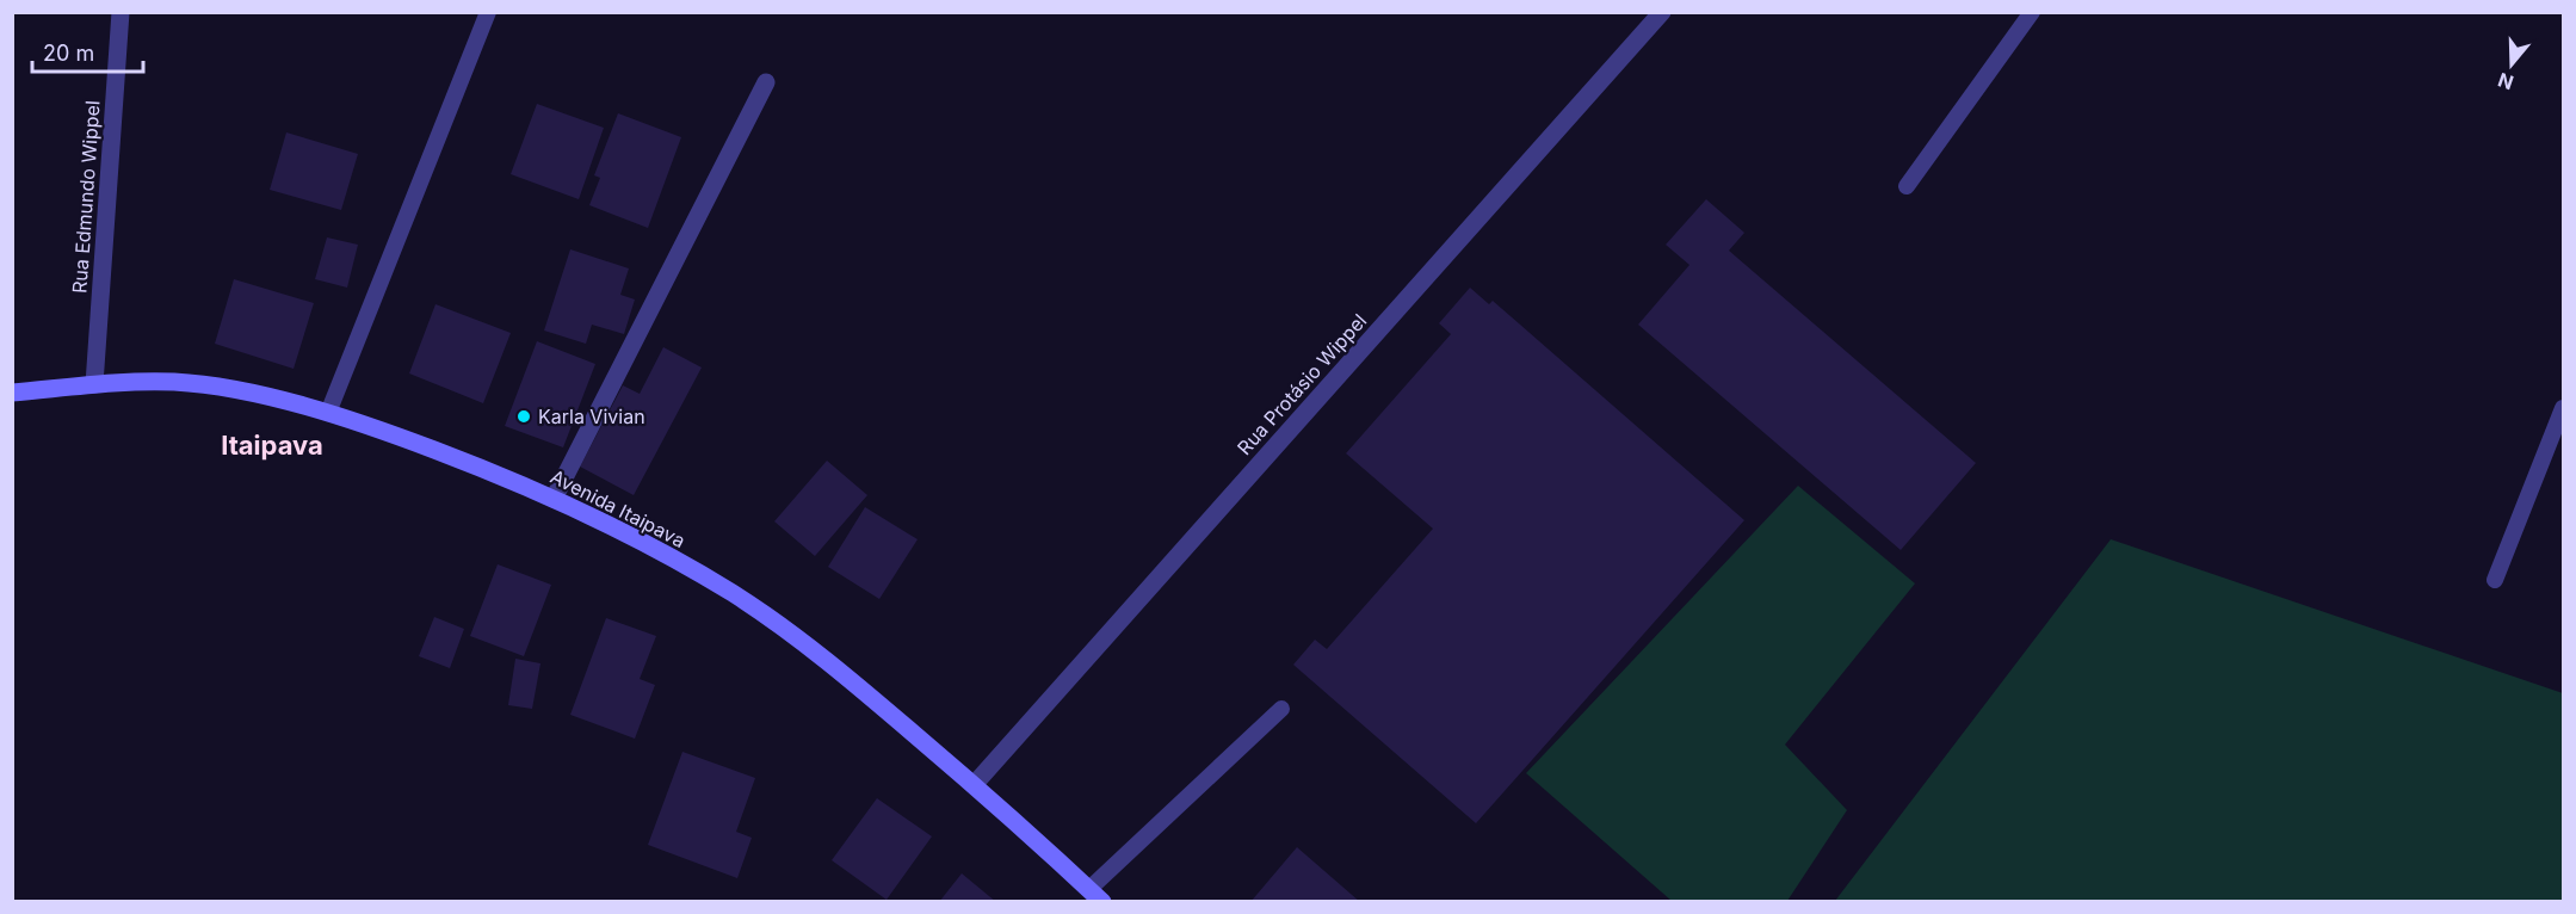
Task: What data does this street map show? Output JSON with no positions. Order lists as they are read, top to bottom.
{
  "streets": {
    "street": ["Rua Edmundo Wippel", "Rua Protásio Wippel", "Avenida Itaipava"]
  },
  "crossings": [
    ["Rua Edmundo Wippel", "Avenida Itaipava"],
    ["Rua Protásio Wippel", "Avenida Itaipava"]
  ],
  "districts": ["Itaipava"],
  "places": ["Karla Vivian"],
  "scale_bar": "20 m",
  "north": "bottom"
}
